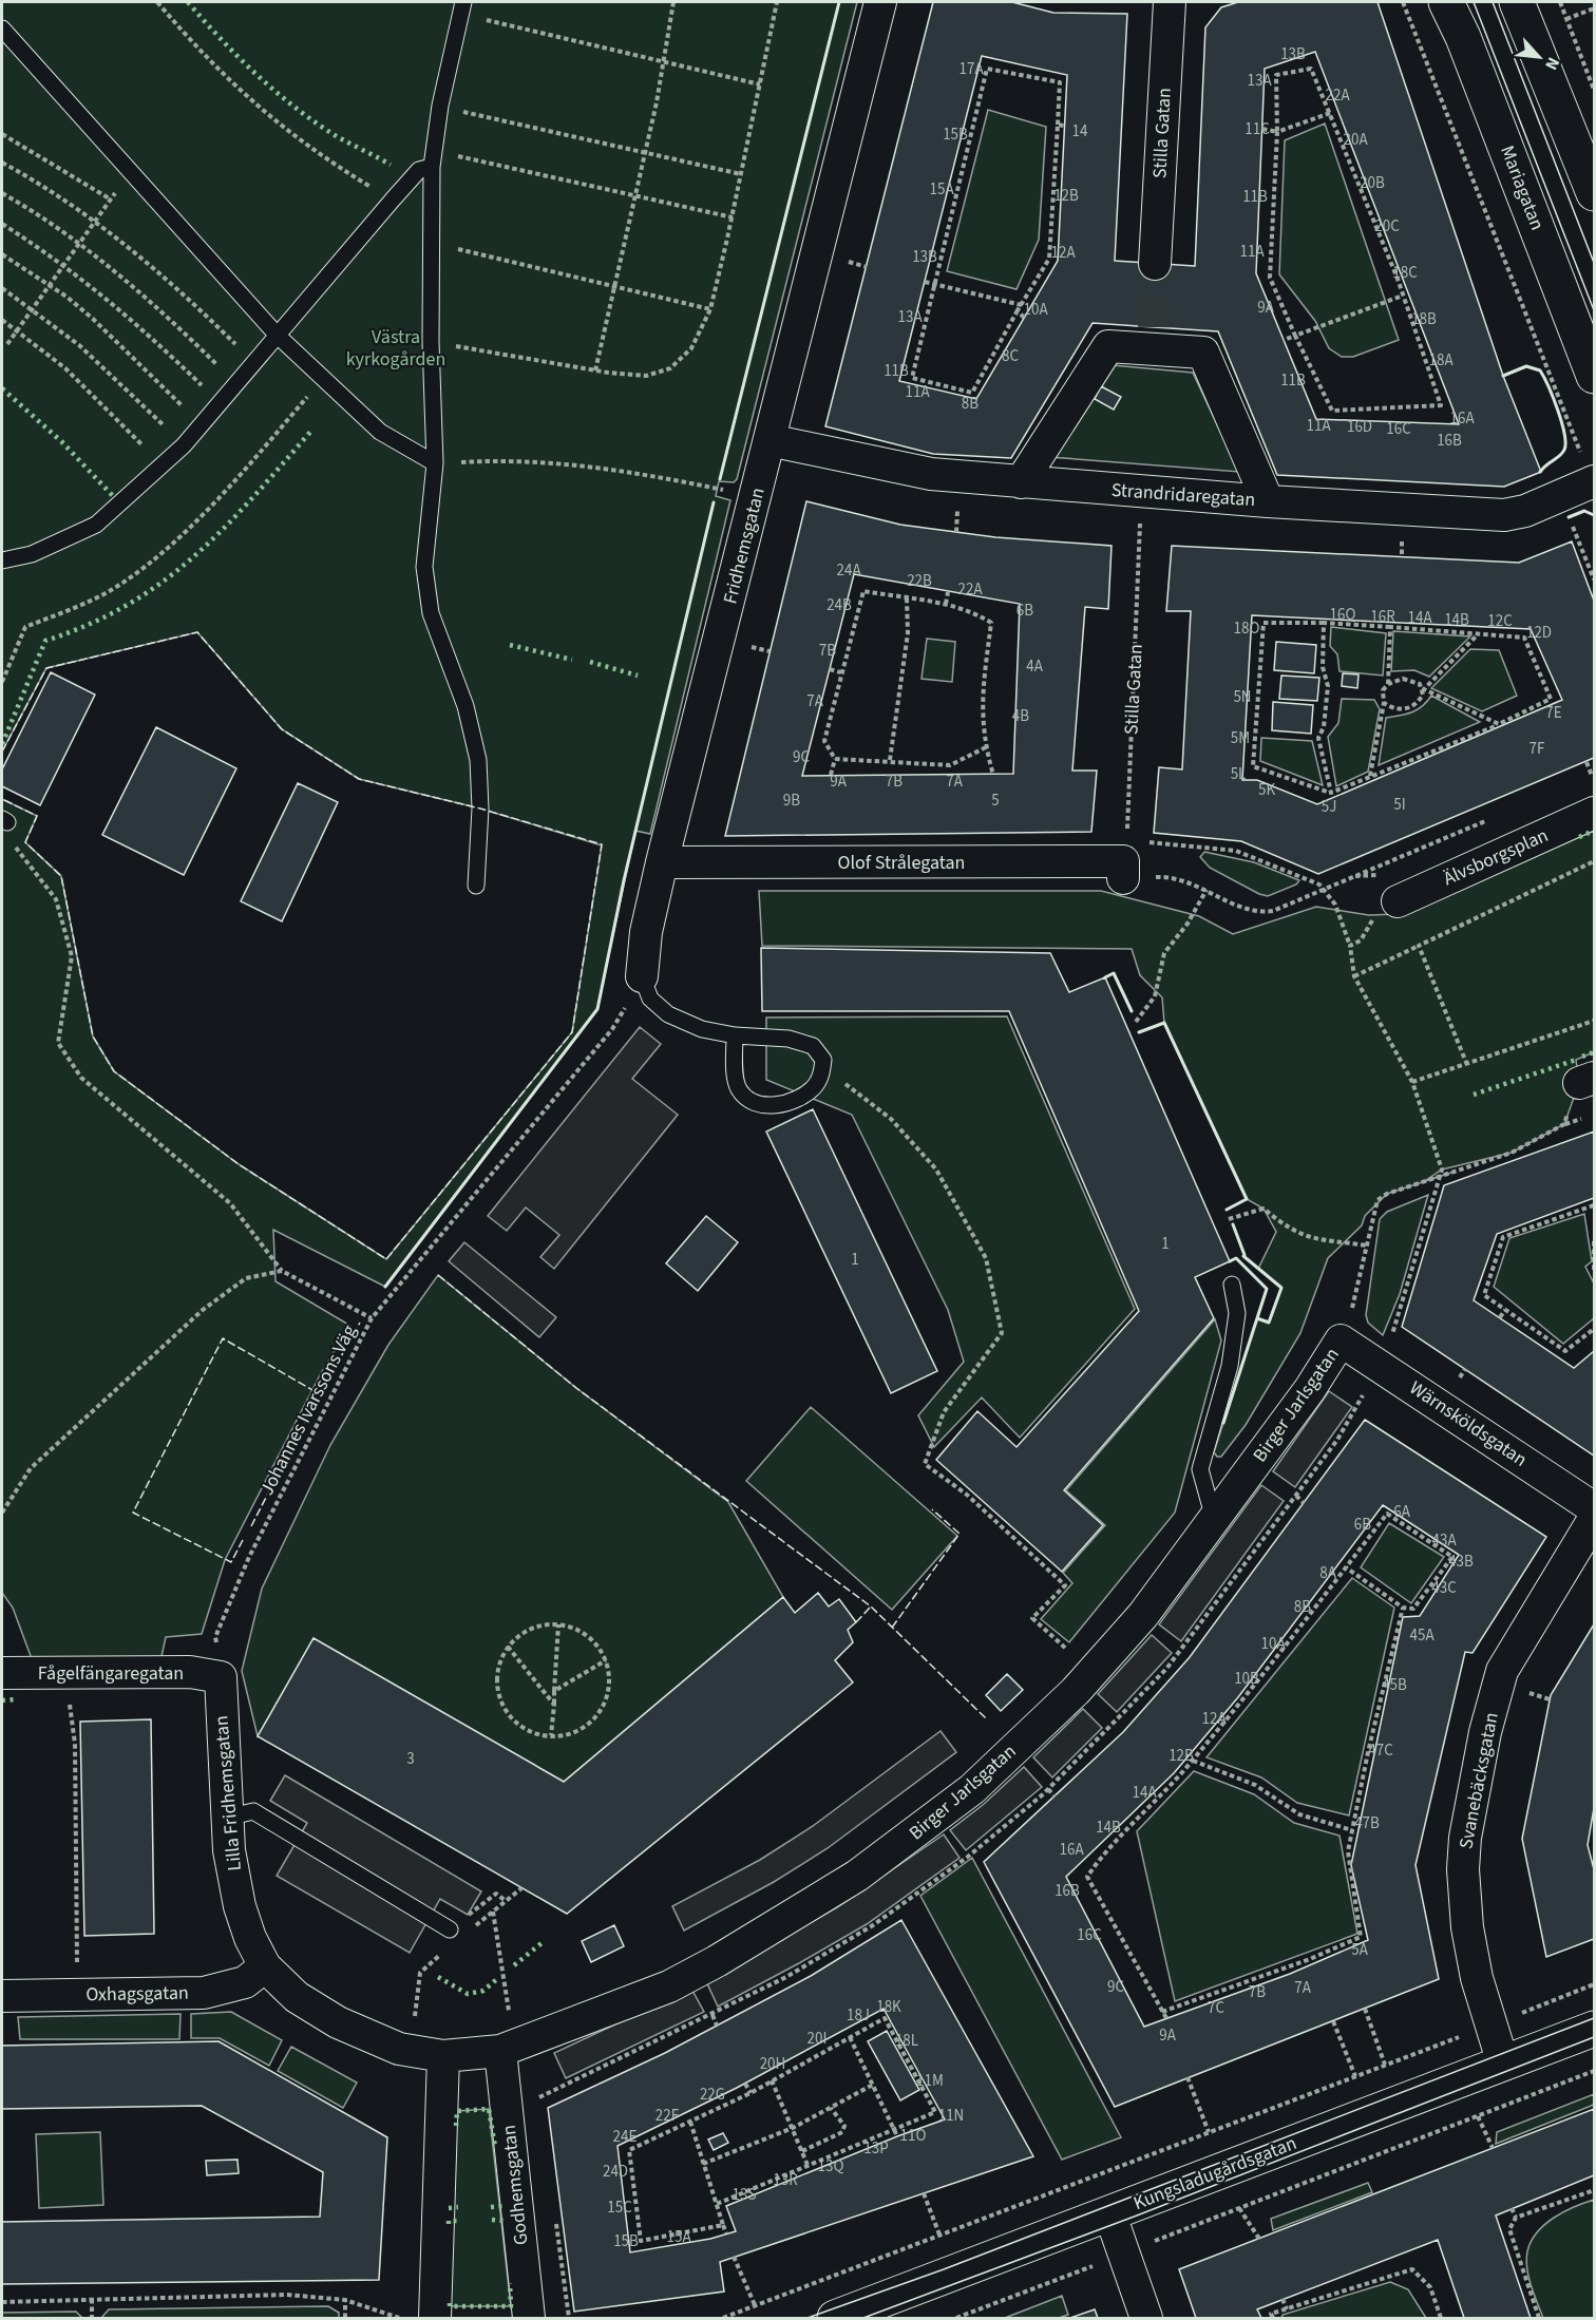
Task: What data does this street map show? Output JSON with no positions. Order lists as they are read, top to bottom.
{
  "streets": {
    "street": [
      "Stilla Gatan",
      "Mariagatan",
      "Strandridaregatan",
      "Fridhemsgatan",
      "Älvsborgsplan",
      "Olof Strålegatan",
      "Birger Jarlsgatan",
      "Wärnsköldsgatan",
      "Fågelfängaregatan",
      "Svanebäcksgatan",
      "Lilla Fridhemsgatan",
      "Oxhagsgatan",
      "Kungsladugårdsgatan",
      "Godhemsgatan"
    ],
    "path": ["Johannes Ivarssons Väg"]
  },
  "crossings": [
    ["Stilla Gatan", "Olof Strålegatan"],
    ["Strandridaregatan", "Fridhemsgatan"],
    ["Fridhemsgatan", "Olof Strålegatan"],
    ["Birger Jarlsgatan", "Wärnsköldsgatan"],
    ["Birger Jarlsgatan", "Lilla Fridhemsgatan"],
    ["Birger Jarlsgatan", "Godhemsgatan"],
    ["Johannes Ivarssons Väg", "Fågelfängaregatan"],
    ["Johannes Ivarssons Väg", "Lilla Fridhemsgatan"],
    ["Fågelfängaregatan", "Lilla Fridhemsgatan"],
    ["Svanebäcksgatan", "Kungsladugårdsgatan"],
    ["Lilla Fridhemsgatan", "Oxhagsgatan"]
  ],
  "parks": ["Västra kyrkogården"],
  "house_numbers": [
    "13B",
    "17A",
    "13A",
    "22A",
    "11C",
    "14",
    "15B",
    "20A",
    "20B",
    "15A",
    "12B",
    "11B",
    "20C",
    "11A",
    "12A",
    "13B",
    "18C",
    "9A",
    "10A",
    "13A",
    "18B",
    "8C",
    "18A",
    "11B",
    "11B",
    "11A",
    "8B",
    "16A",
    "11A",
    "16D",
    "16C",
    "16B",
    "24A",
    "22B",
    "22A",
    "24B",
    "6B",
    "16Q",
    "16R",
    "14A",
    "14B",
    "12C",
    "18O",
    "12D",
    "7B",
    "4A",
    "5N",
    "7A",
    "7E",
    "4B",
    "5M",
    "7F",
    "9C",
    "5L",
    "9A",
    "7B",
    "7A",
    "5K",
    "9B",
    "5",
    "5I",
    "5J",
    "1",
    "1",
    "6A",
    "6B",
    "43A",
    "43B",
    "8A",
    "43C",
    "8B",
    "45A",
    "10A",
    "10B",
    "45B",
    "12A",
    "47C",
    "12B",
    "3",
    "14A",
    "47B",
    "14B",
    "16A",
    "16B",
    "16C",
    "5A",
    "9C",
    "7A",
    "7B",
    "18K",
    "7C",
    "18J",
    "9A",
    "20I",
    "18L",
    "20H",
    "11M",
    "22G",
    "22F",
    "11N",
    "11O",
    "24E",
    "13P",
    "13Q",
    "24D",
    "13R",
    "13S",
    "15C",
    "15A",
    "15B"
  ],
  "north": "bottom right"
}
